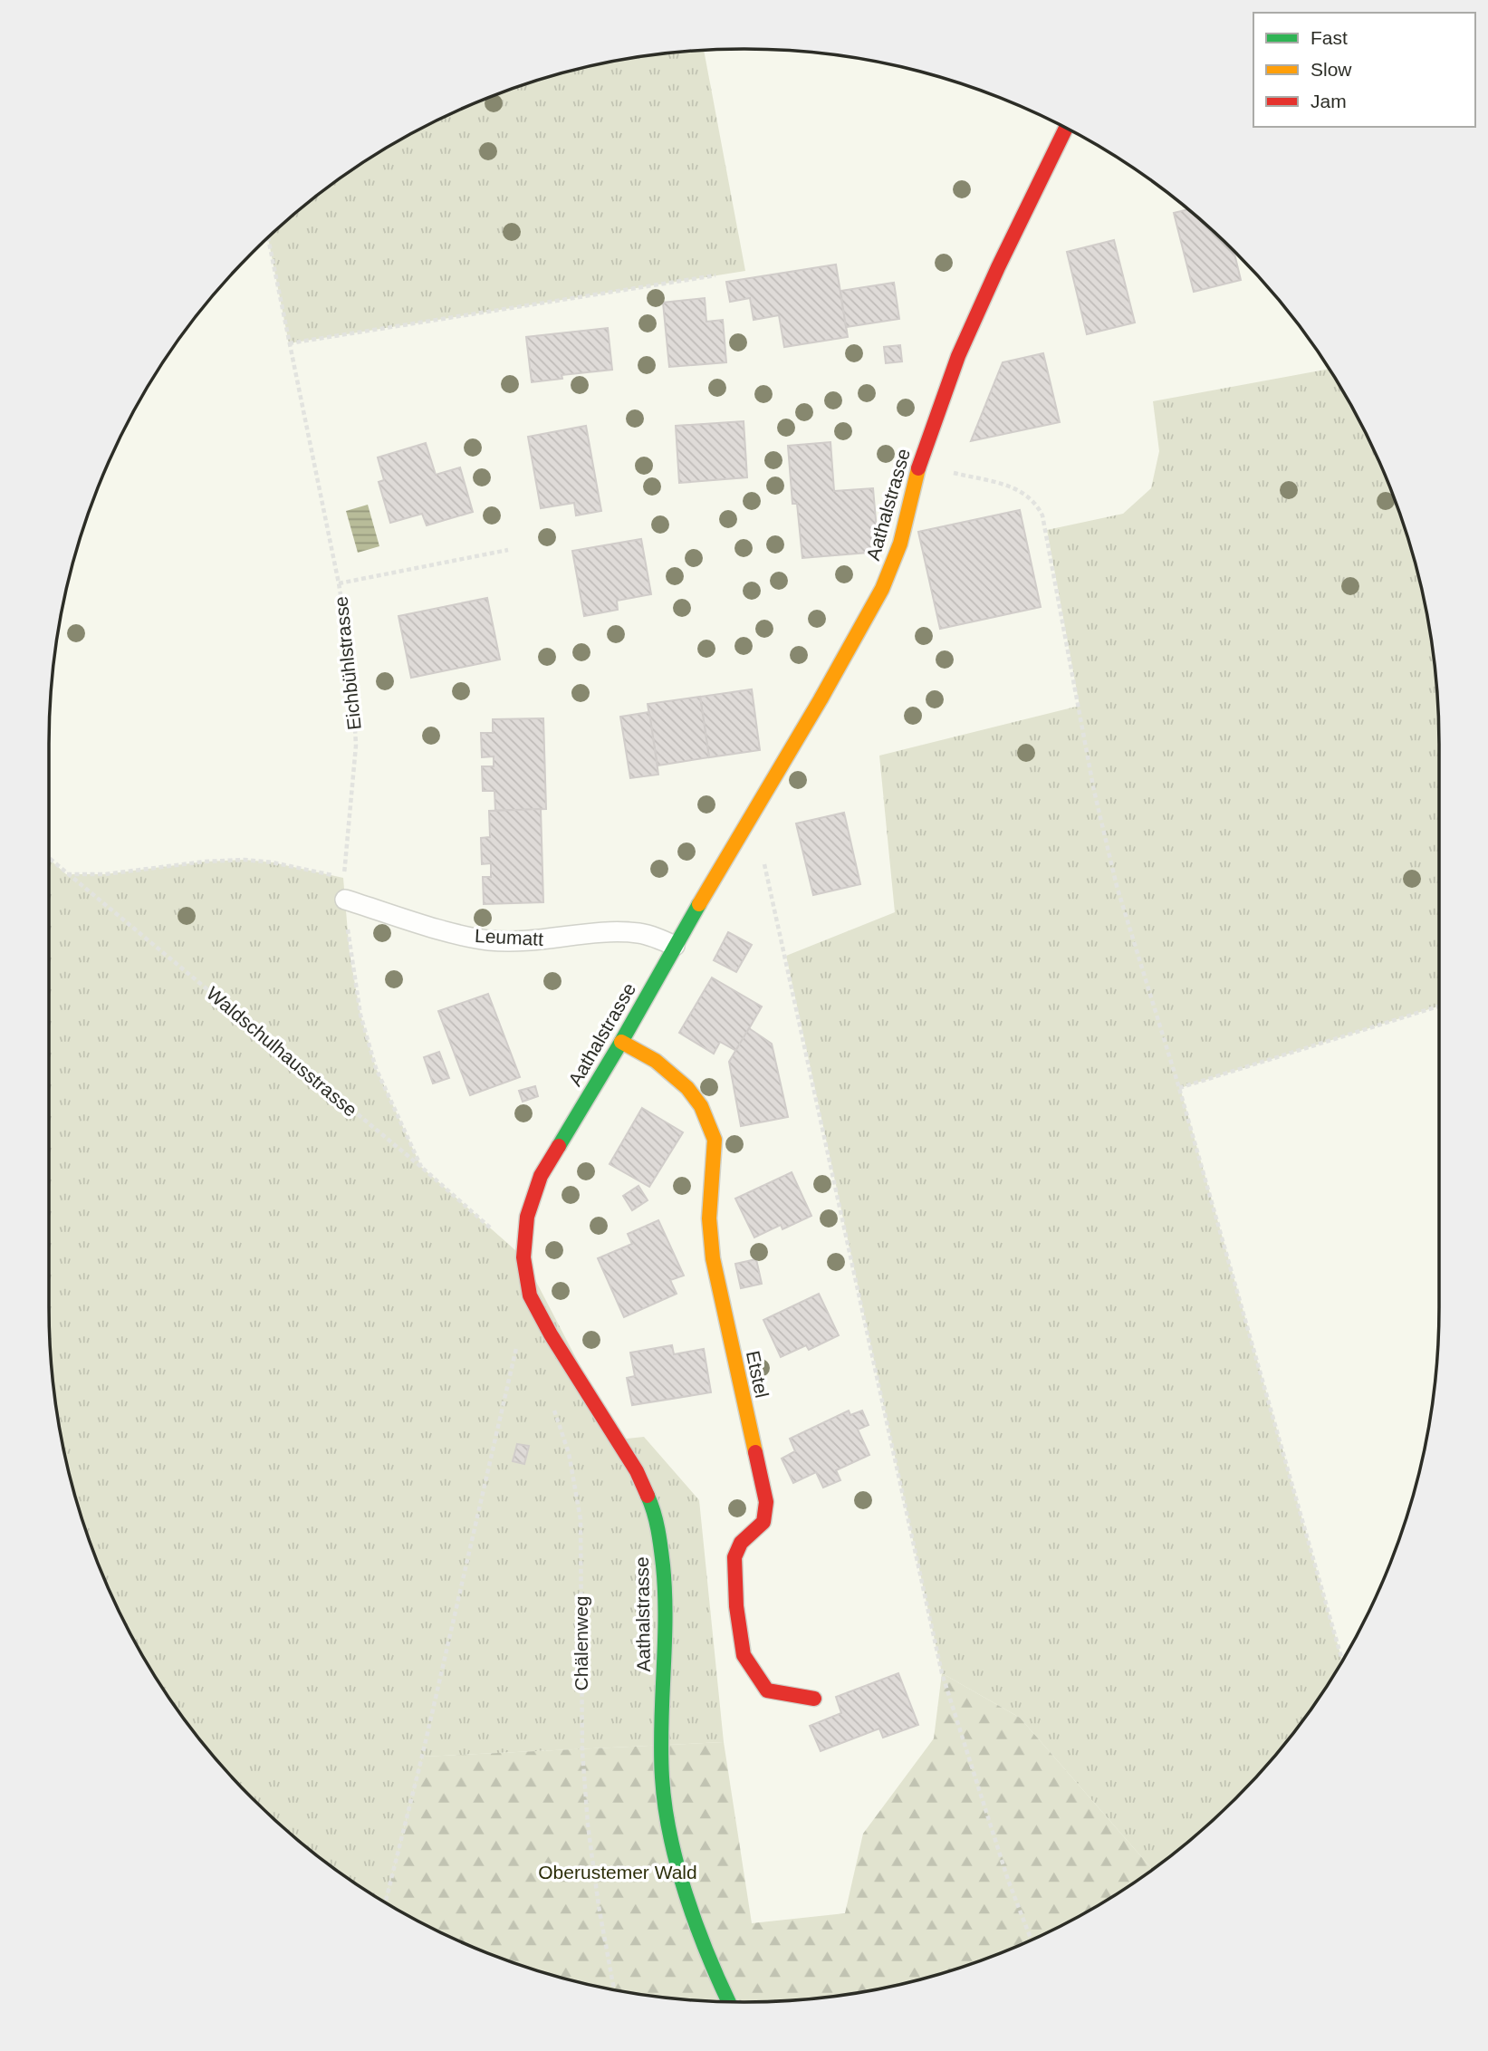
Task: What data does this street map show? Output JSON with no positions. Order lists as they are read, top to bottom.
{
  "streets": {
    "street": ["Aathalstrasse", "Etstel"],
    "lane": ["Leumatt"],
    "path": ["Eichbühlstrasse", "Waldschulhausstrasse", "Chälenweg"]
  },
  "crossings": [
    ["Aathalstrasse", "Leumatt"],
    ["Aathalstrasse", "Waldschulhausstrasse"],
    ["Aathalstrasse", "Etstel"],
    ["Eichbühlstrasse", "Waldschulhausstrasse"]
  ],
  "parks": ["Oberustemer Wald"],
  "legend": ["Fast", "Slow", "Jam"]
}
